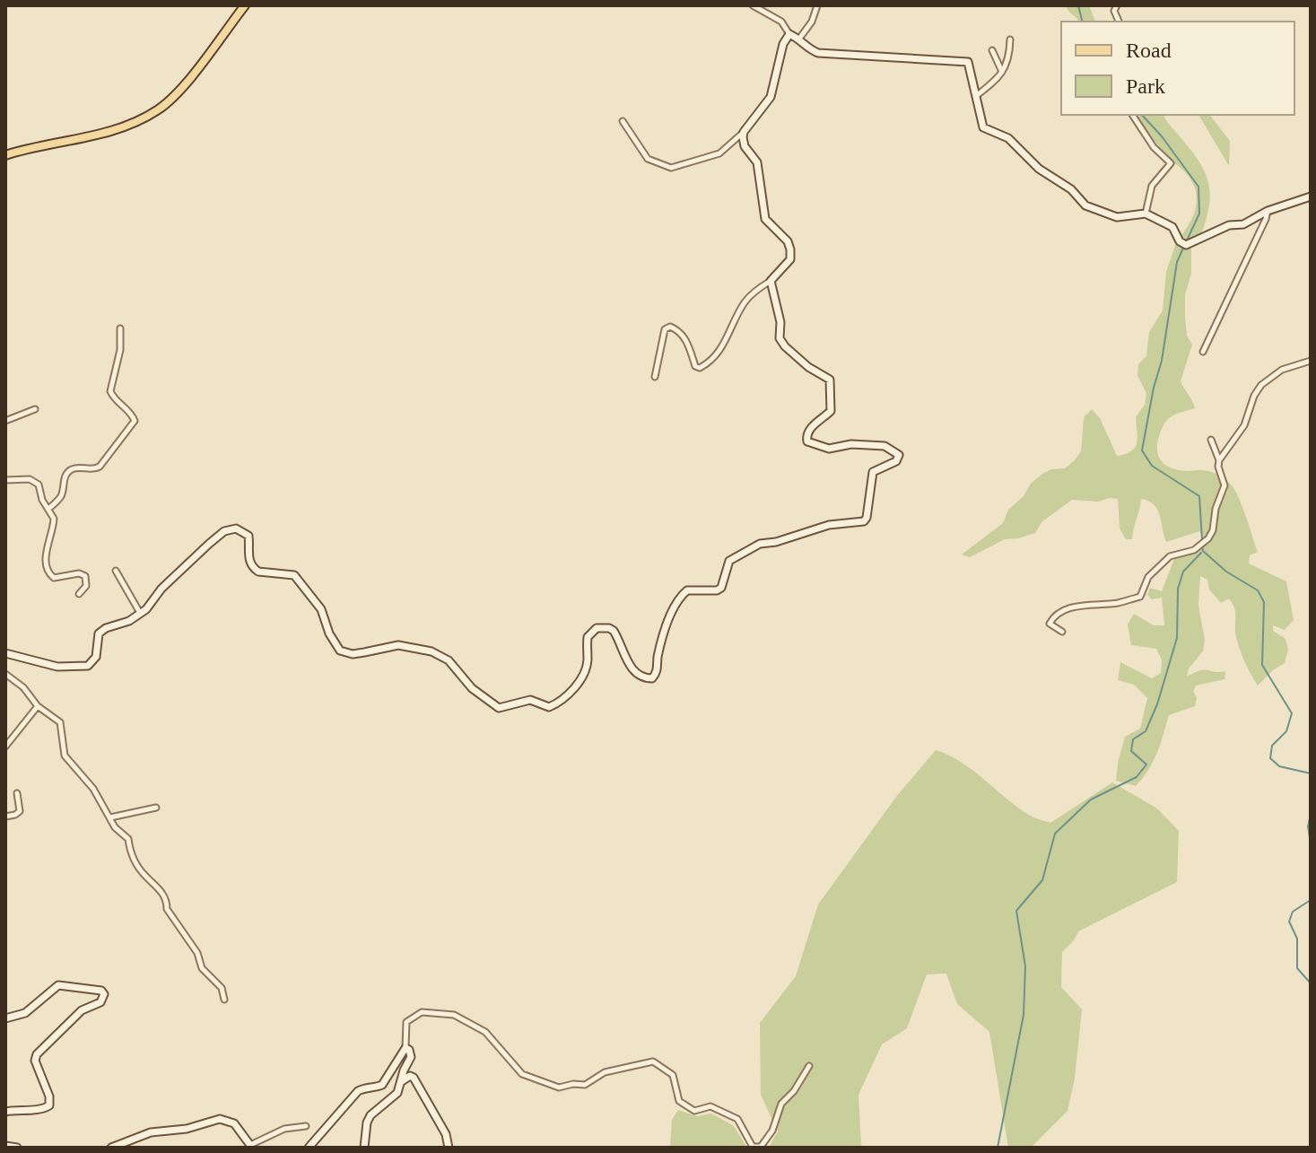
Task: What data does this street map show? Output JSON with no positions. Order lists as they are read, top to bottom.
{
  "legend": ["Road", "Park"]
}
